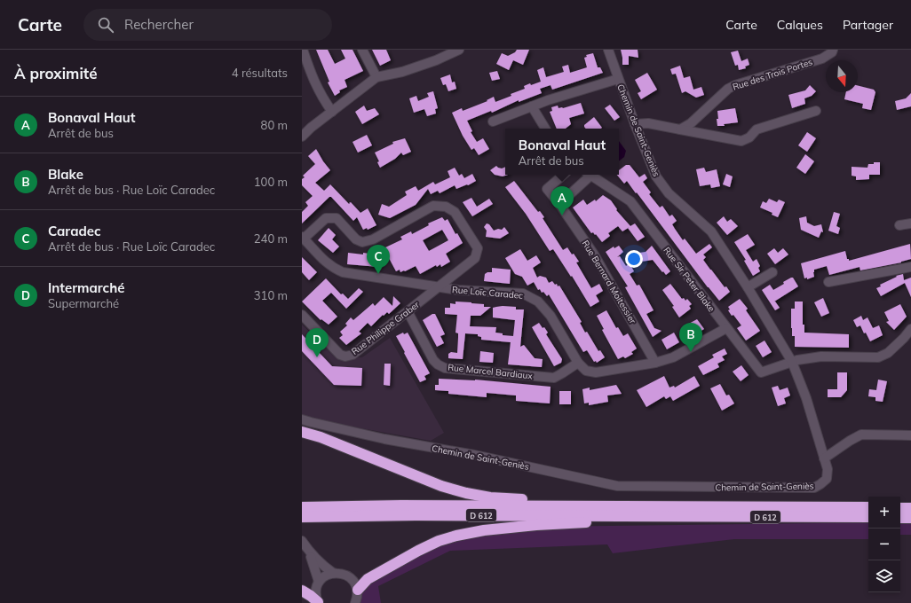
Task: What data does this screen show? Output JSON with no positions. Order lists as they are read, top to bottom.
{
  "streets": {
    "highway": ["D 612"],
    "street": [
      "Rue des Trois Portes",
      "Chemin de Saint-Geniès",
      "Rue Sir Peter Blake",
      "Rue Bernard Moitessier",
      "Rue Loïc Caradec",
      "Rue Philippe Graber",
      "Rue Marcel Bardiaux"
    ]
  },
  "crossings": [
    ["Chemin de Saint-Geniès", "Rue Sir Peter Blake"],
    ["Rue Sir Peter Blake", "Rue Loïc Caradec"],
    ["Rue Bernard Moitessier", "Rue Loïc Caradec"],
    ["Rue Loïc Caradec", "Rue Philippe Graber"],
    ["Rue Loïc Caradec", "Rue Marcel Bardiaux"],
    ["Rue Philippe Graber", "Rue Marcel Bardiaux"]
  ],
  "north": "bottom",
  "page": {
    "header": "Carte",
    "search": "Rechercher",
    "nav": ["Carte", "Calques", "Partager"],
    "heading": ["À proximité", "4 résultats"],
    "list": [
      {
        "mark": "A",
        "name": "Bonaval Haut",
        "note": "Arrêt de bus",
        "value": "80 m"
      },
      {
        "mark": "B",
        "name": "Blake",
        "note": "Arrêt de bus · Rue Loïc Caradec",
        "value": "100 m"
      },
      {
        "mark": "C",
        "name": "Caradec",
        "note": "Arrêt de bus · Rue Loïc Caradec",
        "value": "240 m"
      },
      {
        "mark": "D",
        "name": "Intermarché",
        "note": "Supermarché",
        "value": "310 m"
      }
    ],
    "popup": ["Bonaval Haut", "Arrêt de bus"],
    "pins": [
      "A",
      "C",
      "B",
      "D"
    ],
    "map_buttons": ["+", "−"]
  }
}
